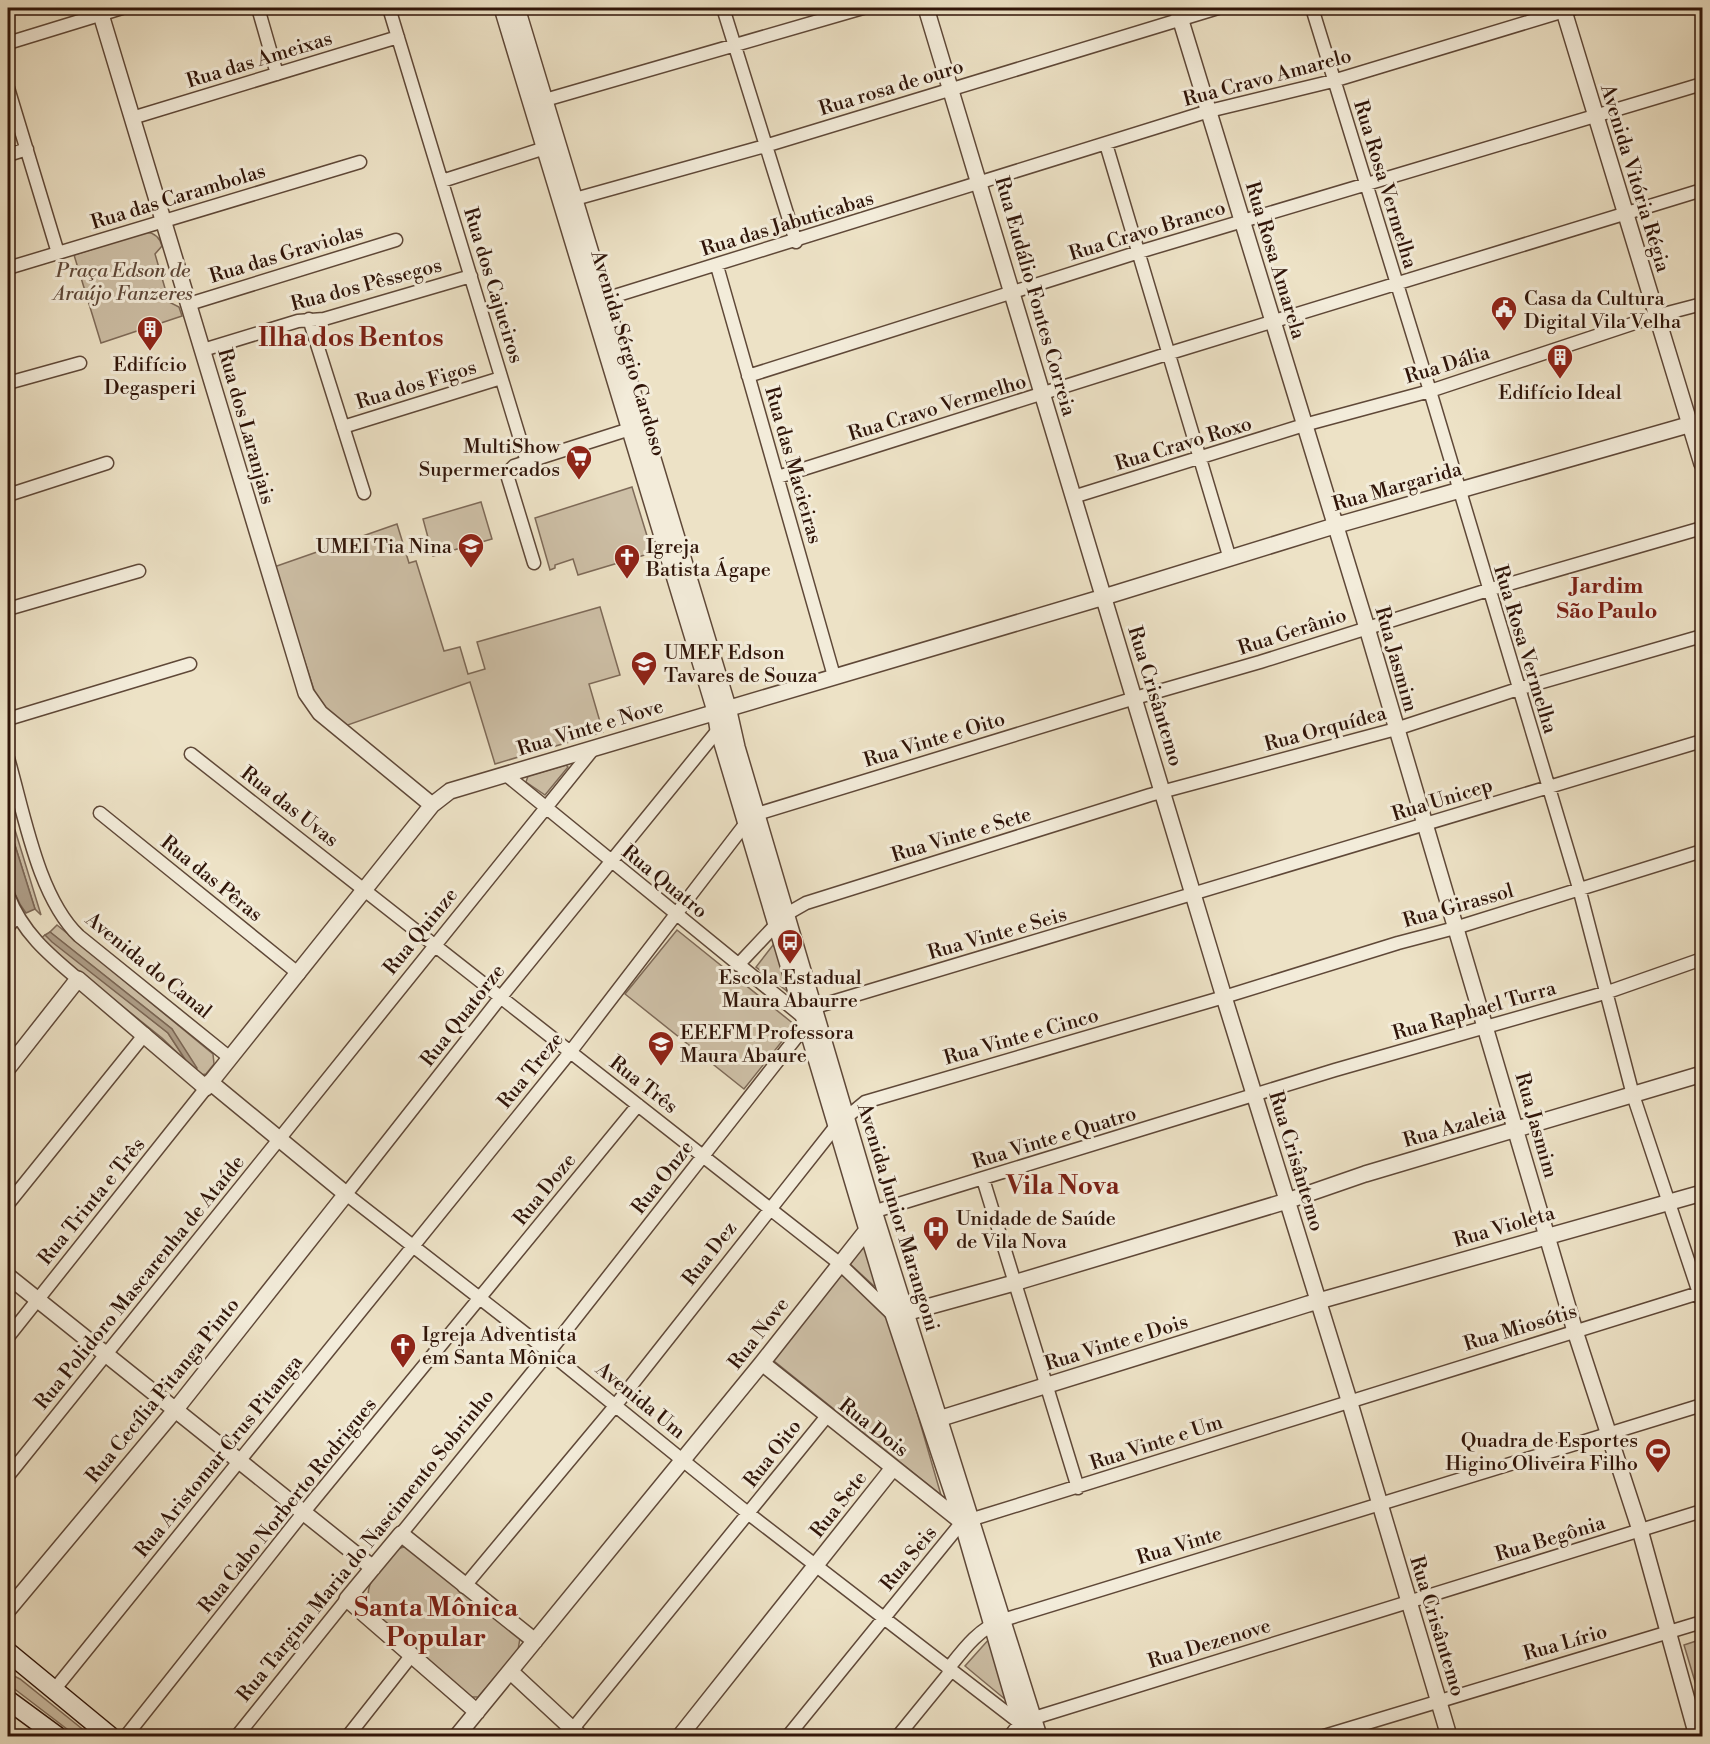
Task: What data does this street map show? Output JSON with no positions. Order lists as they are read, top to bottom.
{
  "streets": {
    "street": [
      "Rua das Ameixas",
      "Rua Cravo Amarelo",
      "Rua rosa de ouro",
      "Avenida Vitória Régia",
      "Rua Rosa Vermelha",
      "Rua das Carambolas",
      "Rua das Jabuticabas",
      "Rua Cravo Branco",
      "Rua das Graviolas",
      "Rua Rosa Amarela",
      "Rua dos Pêssegos",
      "Rua dos Cajueiros",
      "Rua Eudálio Fontes Correia",
      "Avenida Sérgio Cardoso",
      "Rua Dália",
      "Rua dos Figos",
      "Rua Cravo Vermelho",
      "Rua dos Laranjais",
      "Rua Cravo Roxo",
      "Rua das Macieiras",
      "Rua Margarida",
      "Rua Gerânio",
      "Rua Jasmim",
      "Rua Crisântemo",
      "Rua Vinte e Nove",
      "Rua Orquídea",
      "Rua Vinte e Oito",
      "Rua Unicep",
      "Rua das Uvas",
      "Rua Vinte e Sete",
      "Rua das Pêras",
      "Rua Quatro",
      "Rua Girassol",
      "Rua Quinze",
      "Rua Vinte e Seis",
      "Avenida do Canal",
      "Rua Raphael Turra",
      "Rua Quatorze",
      "Rua Vinte e Cinco",
      "Rua Treze",
      "Rua Três",
      "Rua Azaleia",
      "Rua Vinte e Quatro",
      "Rua Onze",
      "Rua Doze",
      "Rua Trinta e Três",
      "Avenida Junior Marangoni",
      "Rua Violeta",
      "Rua Dez",
      "Rua Polidoro Mascarenha de Ataíde",
      "Rua Miosótis",
      "Rua Nove",
      "Rua Vinte e Dois",
      "Rua Cecília Pitanga Pinto",
      "Avenida Um",
      "Rua Dois",
      "Rua Vinte e Um",
      "Rua Oito",
      "Rua Aristomar Crus Pitanga",
      "Rua Sete",
      "Rua Cabo Norberto Rodrigues",
      "Rua Begônia",
      "Rua Targina Maria do Nascimento Sobrinho",
      "Rua Vinte",
      "Rua Seis",
      "Rua Lírio",
      "Rua Dezenove"
    ]
  },
  "crossings": [
    ["Rua das Ameixas", "Rua dos Cajueiros"],
    ["Rua das Ameixas", "Rua dos Laranjais"],
    ["Rua Cravo Amarelo", "Avenida Vitória Régia"],
    ["Rua Cravo Amarelo", "Rua Rosa Vermelha"],
    ["Rua Cravo Amarelo", "Rua das Jabuticabas"],
    ["Rua Cravo Amarelo", "Rua Rosa Amarela"],
    ["Rua Cravo Amarelo", "Rua Eudálio Fontes Correia"],
    ["Rua rosa de ouro", "Rua Rosa Amarela"],
    ["Rua rosa de ouro", "Rua Eudálio Fontes Correia"],
    ["Rua rosa de ouro", "Avenida Sérgio Cardoso"],
    ["Avenida Vitória Régia", "Rua Cravo Branco"],
    ["Avenida Vitória Régia", "Rua Dália"],
    ["Avenida Vitória Régia", "Rua Cravo Vermelho"],
    ["Avenida Vitória Régia", "Rua Margarida"],
    ["Rua Rosa Vermelha", "Rua Cravo Branco"],
    ["Rua Rosa Vermelha", "Rua Dália"],
    ["Rua Rosa Vermelha", "Rua Cravo Vermelho"],
    ["Rua Rosa Vermelha", "Rua Margarida"],
    ["Rua Rosa Vermelha", "Rua Gerânio"],
    ["Rua Rosa Vermelha", "Rua Orquídea"],
    ["Rua Rosa Vermelha", "Rua Unicep"],
    ["Rua Rosa Vermelha", "Rua Girassol"],
    ["Rua Rosa Vermelha", "Rua Raphael Turra"],
    ["Rua Rosa Vermelha", "Rua Azaleia"],
    ["Rua Rosa Vermelha", "Rua Violeta"],
    ["Rua Rosa Vermelha", "Rua Miosótis"],
    ["Rua das Carambolas", "Rua dos Laranjais"],
    ["Rua das Jabuticabas", "Rua Eudálio Fontes Correia"],
    ["Rua das Jabuticabas", "Avenida Sérgio Cardoso"],
    ["Rua das Jabuticabas", "Rua das Macieiras"],
    ["Rua Cravo Branco", "Rua Rosa Amarela"],
    ["Rua Cravo Branco", "Rua Eudálio Fontes Correia"],
    ["Rua Cravo Branco", "Rua das Macieiras"],
    ["Rua das Graviolas", "Rua dos Laranjais"],
    ["Rua Rosa Amarela", "Rua Dália"],
    ["Rua Rosa Amarela", "Rua Cravo Vermelho"],
    ["Rua Rosa Amarela", "Rua Cravo Roxo"],
    ["Rua Rosa Amarela", "Rua Margarida"],
    ["Rua Rosa Amarela", "Rua Jasmim"],
    ["Rua dos Pêssegos", "Rua dos Cajueiros"],
    ["Rua dos Pêssegos", "Rua dos Laranjais"],
    ["Rua dos Cajueiros", "Rua dos Figos"],
    ["Rua Eudálio Fontes Correia", "Rua Cravo Vermelho"],
    ["Rua Eudálio Fontes Correia", "Rua Cravo Roxo"],
    ["Rua Eudálio Fontes Correia", "Rua Margarida"],
    ["Rua Eudálio Fontes Correia", "Rua Crisântemo"],
    ["Rua Eudálio Fontes Correia", "Rua Vinte e Nove"],
    ["Avenida Sérgio Cardoso", "Rua Vinte e Nove"],
    ["Avenida Sérgio Cardoso", "Avenida Junior Marangoni"],
    ["Rua Dália", "Rua Cravo Roxo"],
    ["Rua Cravo Vermelho", "Rua das Macieiras"],
    ["Rua dos Laranjais", "Rua Vinte e Nove"],
    ["Rua das Macieiras", "Rua Vinte e Nove"],
    ["Rua Margarida", "Rua Jasmim"],
    ["Rua Margarida", "Rua Crisântemo"],
    ["Rua Margarida", "Rua Vinte e Nove"],
    ["Rua Gerânio", "Rua Jasmim"],
    ["Rua Gerânio", "Rua Crisântemo"],
    ["Rua Gerânio", "Rua Vinte e Oito"],
    ["Rua Jasmim", "Rua Orquídea"],
    ["Rua Jasmim", "Rua Unicep"],
    ["Rua Jasmim", "Rua Girassol"],
    ["Rua Jasmim", "Rua Raphael Turra"],
    ["Rua Jasmim", "Rua Azaleia"],
    ["Rua Jasmim", "Rua Violeta"],
    ["Rua Jasmim", "Rua Miosótis"],
    ["Rua Jasmim", "Rua Begônia"],
    ["Rua Jasmim", "Rua Vinte"],
    ["Rua Jasmim", "Rua Lírio"],
    ["Rua Crisântemo", "Rua Vinte e Nove"],
    ["Rua Crisântemo", "Rua Orquídea"],
    ["Rua Crisântemo", "Rua Vinte e Oito"],
    ["Rua Crisântemo", "Rua Unicep"],
    ["Rua Crisântemo", "Rua Vinte e Sete"],
    ["Rua Crisântemo", "Rua Girassol"],
    ["Rua Crisântemo", "Rua Vinte e Seis"],
    ["Rua Crisântemo", "Rua Raphael Turra"],
    ["Rua Crisântemo", "Rua Vinte e Cinco"],
    ["Rua Crisântemo", "Rua Azaleia"],
    ["Rua Crisântemo", "Rua Vinte e Quatro"],
    ["Rua Crisântemo", "Rua Violeta"],
    ["Rua Crisântemo", "Rua Miosótis"],
    ["Rua Crisântemo", "Rua Vinte e Dois"],
    ["Rua Crisântemo", "Rua Vinte e Um"],
    ["Rua Crisântemo", "Rua Begônia"],
    ["Rua Crisântemo", "Rua Vinte"],
    ["Rua Crisântemo", "Rua Lírio"],
    ["Rua Crisântemo", "Rua Dezenove"],
    ["Rua Vinte e Nove", "Rua das Uvas"],
    ["Rua Vinte e Nove", "Rua das Pêras"],
    ["Rua Vinte e Nove", "Rua Quatro"],
    ["Rua Vinte e Nove", "Rua Quinze"],
    ["Rua Vinte e Nove", "Avenida do Canal"],
    ["Rua Vinte e Nove", "Rua Três"],
    ["Rua Vinte e Nove", "Rua Trinta e Três"],
    ["Rua Vinte e Nove", "Avenida Junior Marangoni"],
    ["Rua Vinte e Nove", "Avenida Um"],
    ["Rua Orquídea", "Rua Vinte e Sete"],
    ["Rua Vinte e Oito", "Rua Treze"],
    ["Rua Vinte e Oito", "Avenida Junior Marangoni"],
    ["Rua Unicep", "Rua Vinte e Seis"],
    ["Rua das Uvas", "Rua Três"],
    ["Rua Vinte e Sete", "Rua Quatro"],
    ["Rua Vinte e Sete", "Avenida Junior Marangoni"],
    ["Rua Quatro", "Rua Quinze"],
    ["Rua Quatro", "Rua Vinte e Seis"],
    ["Rua Quatro", "Rua Quatorze"],
    ["Rua Quatro", "Rua Treze"],
    ["Rua Quatro", "Rua Onze"],
    ["Rua Quatro", "Avenida Junior Marangoni"],
    ["Rua Girassol", "Rua Vinte e Cinco"],
    ["Rua Quinze", "Rua Três"],
    ["Rua Quinze", "Rua Polidoro Mascarenha de Ataíde"],
    ["Rua Quinze", "Avenida Um"],
    ["Rua Vinte e Seis", "Rua Onze"],
    ["Rua Vinte e Seis", "Avenida Junior Marangoni"],
    ["Rua Raphael Turra", "Rua Vinte e Quatro"],
    ["Rua Quatorze", "Rua Três"],
    ["Rua Quatorze", "Avenida Junior Marangoni"],
    ["Rua Quatorze", "Rua Cecília Pitanga Pinto"],
    ["Rua Quatorze", "Avenida Um"],
    ["Rua Vinte e Cinco", "Avenida Junior Marangoni"],
    ["Rua Vinte e Cinco", "Rua Dez"],
    ["Rua Treze", "Rua Três"],
    ["Rua Treze", "Avenida Junior Marangoni"],
    ["Rua Treze", "Avenida Um"],
    ["Rua Treze", "Rua Aristomar Crus Pitanga"],
    ["Rua Três", "Rua Azaleia"],
    ["Rua Três", "Rua Onze"],
    ["Rua Três", "Rua Doze"],
    ["Rua Três", "Avenida Junior Marangoni"],
    ["Rua Três", "Rua Dez"],
    ["Rua Três", "Rua Nove"],
    ["Rua Azaleia", "Avenida Junior Marangoni"],
    ["Rua Vinte e Quatro", "Avenida Junior Marangoni"],
    ["Rua Vinte e Quatro", "Rua Nove"],
    ["Rua Onze", "Avenida Junior Marangoni"],
    ["Rua Onze", "Avenida Um"],
    ["Rua Onze", "Rua Targina Maria do Nascimento Sobrinho"],
    ["Rua Doze", "Avenida Um"],
    ["Rua Doze", "Rua Cabo Norberto Rodrigues"],
    ["Rua Trinta e Três", "Avenida Um"],
    ["Avenida Junior Marangoni", "Rua Dez"],
    ["Avenida Junior Marangoni", "Rua Nove"],
    ["Avenida Junior Marangoni", "Rua Vinte e Dois"],
    ["Avenida Junior Marangoni", "Avenida Um"],
    ["Avenida Junior Marangoni", "Rua Dois"],
    ["Avenida Junior Marangoni", "Rua Vinte e Um"],
    ["Avenida Junior Marangoni", "Rua Vinte"],
    ["Avenida Junior Marangoni", "Rua Seis"],
    ["Avenida Junior Marangoni", "Rua Dezenove"],
    ["Rua Violeta", "Rua Vinte e Dois"],
    ["Rua Dez", "Avenida Um"],
    ["Rua Polidoro Mascarenha de Ataíde", "Avenida Um"],
    ["Rua Miosótis", "Rua Vinte e Um"],
    ["Rua Nove", "Avenida Um"],
    ["Rua Nove", "Rua Dois"],
    ["Rua Cecília Pitanga Pinto", "Avenida Um"],
    ["Avenida Um", "Rua Oito"],
    ["Avenida Um", "Rua Aristomar Crus Pitanga"],
    ["Avenida Um", "Rua Sete"],
    ["Avenida Um", "Rua Cabo Norberto Rodrigues"],
    ["Avenida Um", "Rua Targina Maria do Nascimento Sobrinho"],
    ["Avenida Um", "Rua Seis"],
    ["Avenida Um", "Rua Dezenove"],
    ["Rua Dois", "Rua Vinte e Um"],
    ["Rua Dois", "Rua Oito"],
    ["Rua Dois", "Rua Sete"],
    ["Rua Dois", "Rua Seis"],
    ["Rua Vinte e Um", "Rua Seis"],
    ["Rua Begônia", "Rua Dezenove"]
  ],
  "districts": [
    "Ilha dos Bentos",
    "Jardim São Paulo",
    "Vila Nova",
    "Santa Mônica Popular"
  ],
  "parks": ["Praça Edson de Araújo Fanzeres"],
  "places": {
    "public building": ["Casa da Cultura Digital Vila Velha"],
    "building": ["Edifício Degasperi", "Edifício Ideal"],
    "supermarket": ["MultiShow Supermercados"],
    "school or university": ["UMEI Tia Nina", "UMEF Edson Tavares de Souza", "EEEFM Professora Maura Abaure"],
    "church": ["Igreja Batista Ágape", "Igreja Adventista em Santa Mônica"],
    "bus stop": ["Escola Estadual Maura Abaurre"],
    "hospital": ["Unidade de Saúde de Vila Nova"],
    "sports": ["Quadra de Esportes Higino Oliveira Filho"]
  }
}
